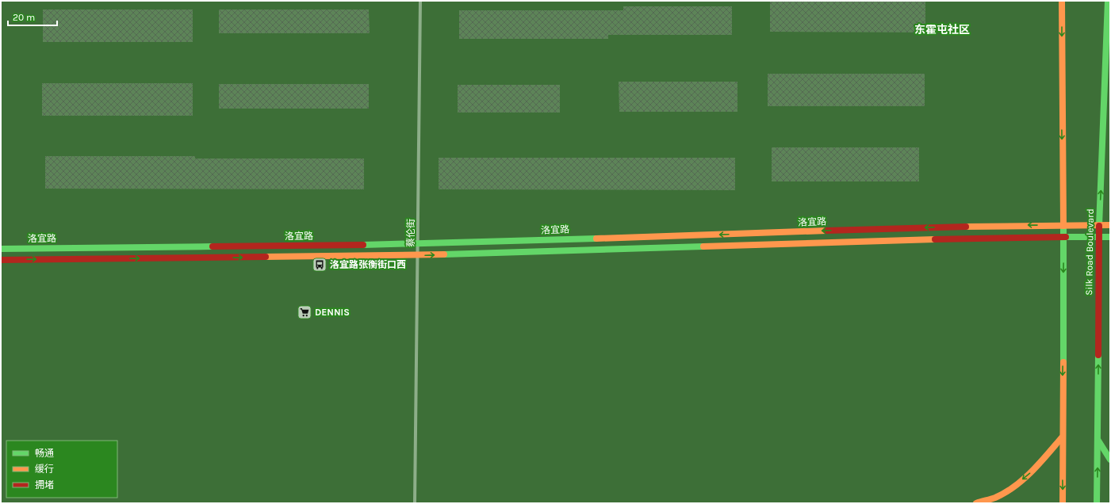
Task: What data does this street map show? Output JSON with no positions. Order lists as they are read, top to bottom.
{
  "streets": {
    "main road": ["洛宜路", "Silk Road Boulevard"],
    "street": ["蔡伦街"]
  },
  "crossings": [
    ["洛宜路", "蔡伦街"],
    ["洛宜路", "Silk Road Boulevard"]
  ],
  "districts": ["东霍屯社区"],
  "places": {
    "bus stop": ["洛宜路张衡街口西"],
    "supermarket": ["DENNIS"]
  },
  "legend": ["畅通", "缓行", "拥堵"],
  "scale_bar": "20 m"
}
